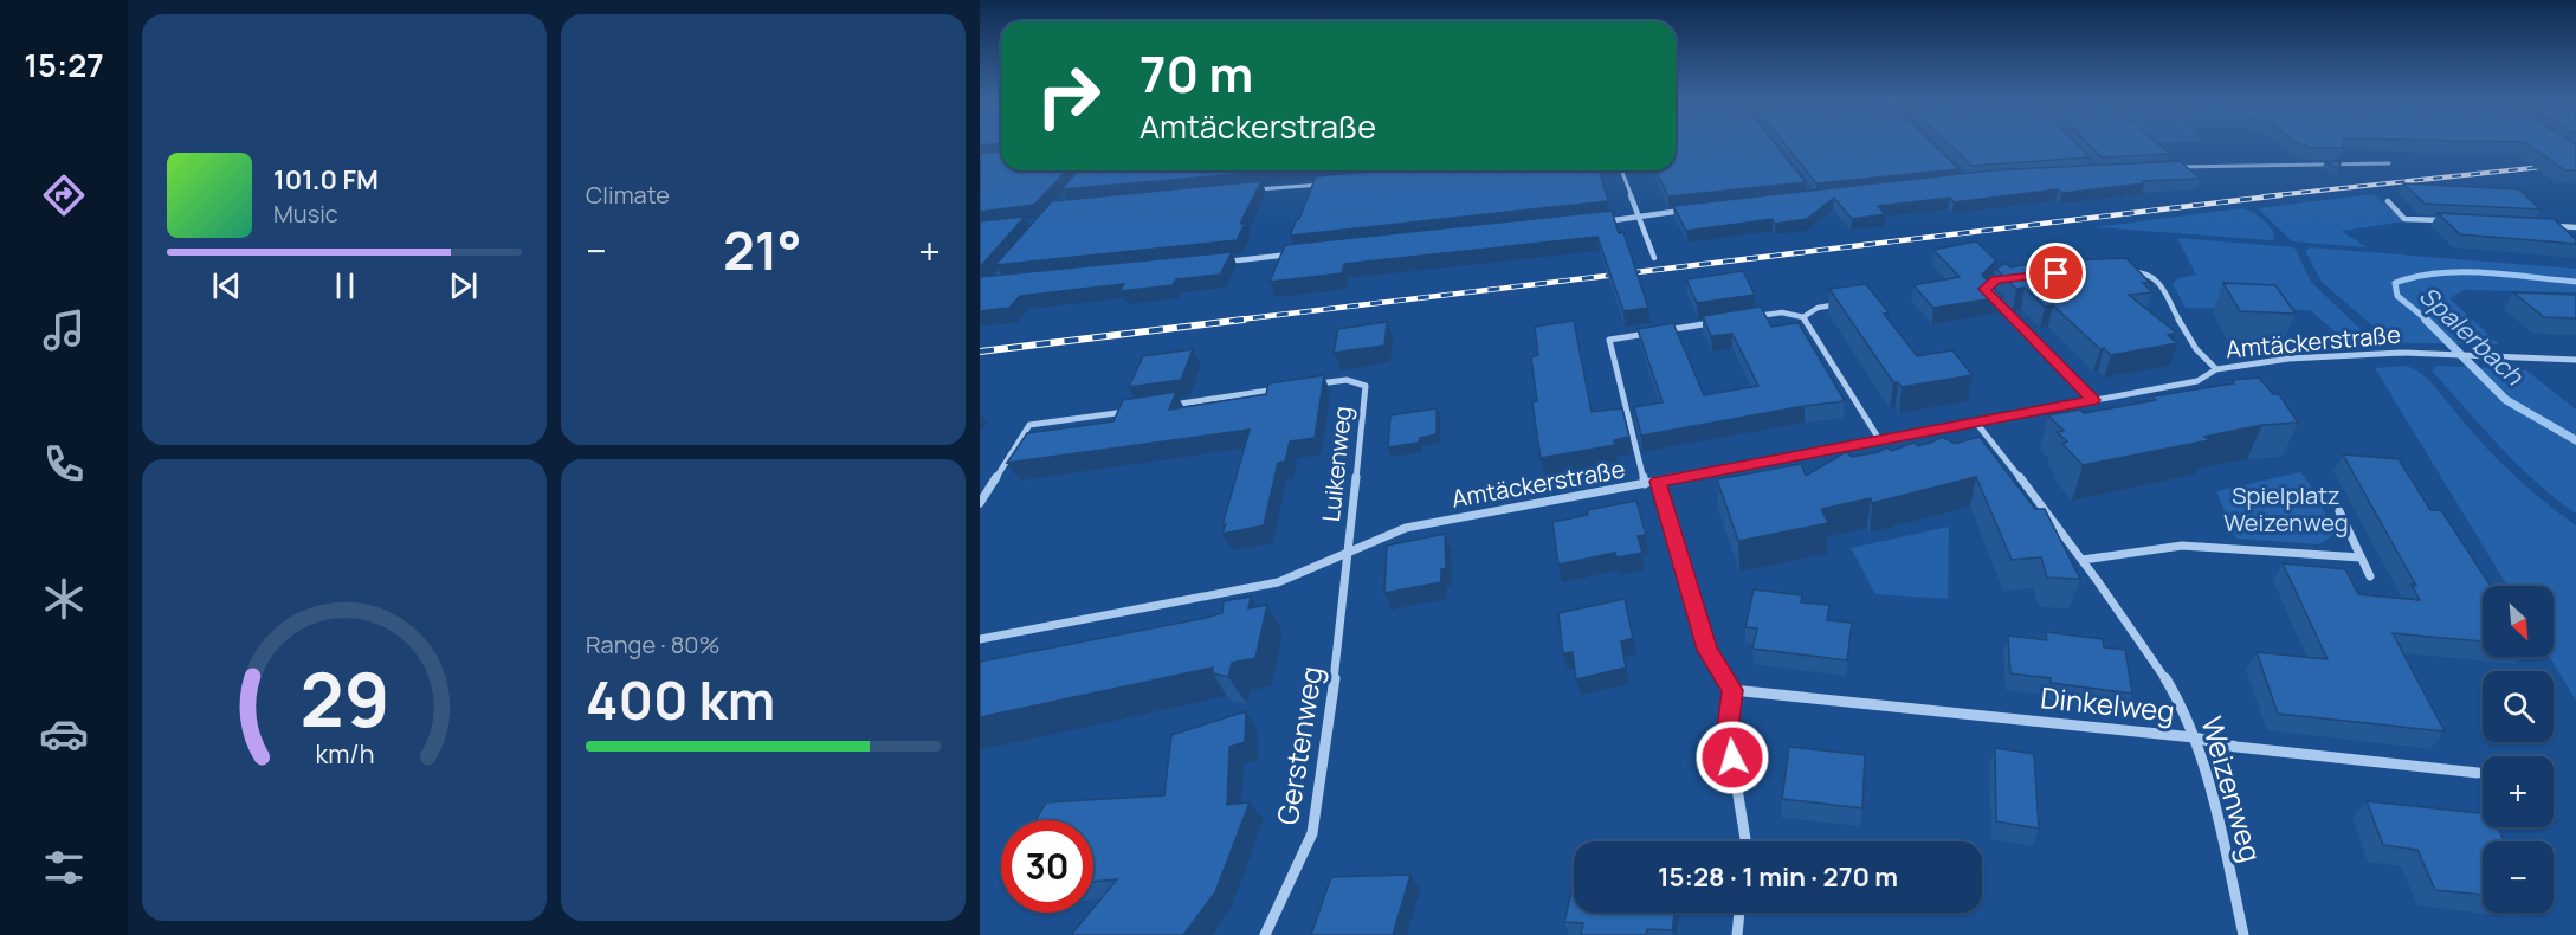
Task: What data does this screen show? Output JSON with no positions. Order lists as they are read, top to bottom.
{
  "streets": {
    "street": [
      "Amtäckerstraße",
      "Luikenweg",
      "Dinkelweg",
      "Gerstenweg",
      "Weizenweg"
    ]
  },
  "crossings": [
    ["Amtäckerstraße", "Luikenweg"],
    ["Amtäckerstraße", "Gerstenweg"],
    ["Amtäckerstraße", "Weizenweg"],
    ["Luikenweg", "Gerstenweg"],
    ["Dinkelweg", "Weizenweg"]
  ],
  "water": ["Spalerbach"],
  "parks": ["Spielplatz Weizenweg"],
  "north": "bottom right",
  "page": {
    "tabs": "15:27",
    "tile": [
      "Climate",
      ["Range · 80%", "400 km"]
    ],
    "turn": ["70 m", "Amtäckerstraße"],
    "song": ["101.0 FM", "Music"],
    "heat": ["−", "21°", "+"],
    "map_buttons": ["+", "−"],
    "limit": "30",
    "trip": "15:28 · 1 min · 270 m",
    "gauge": ["29", "km/h"]
  }
}
